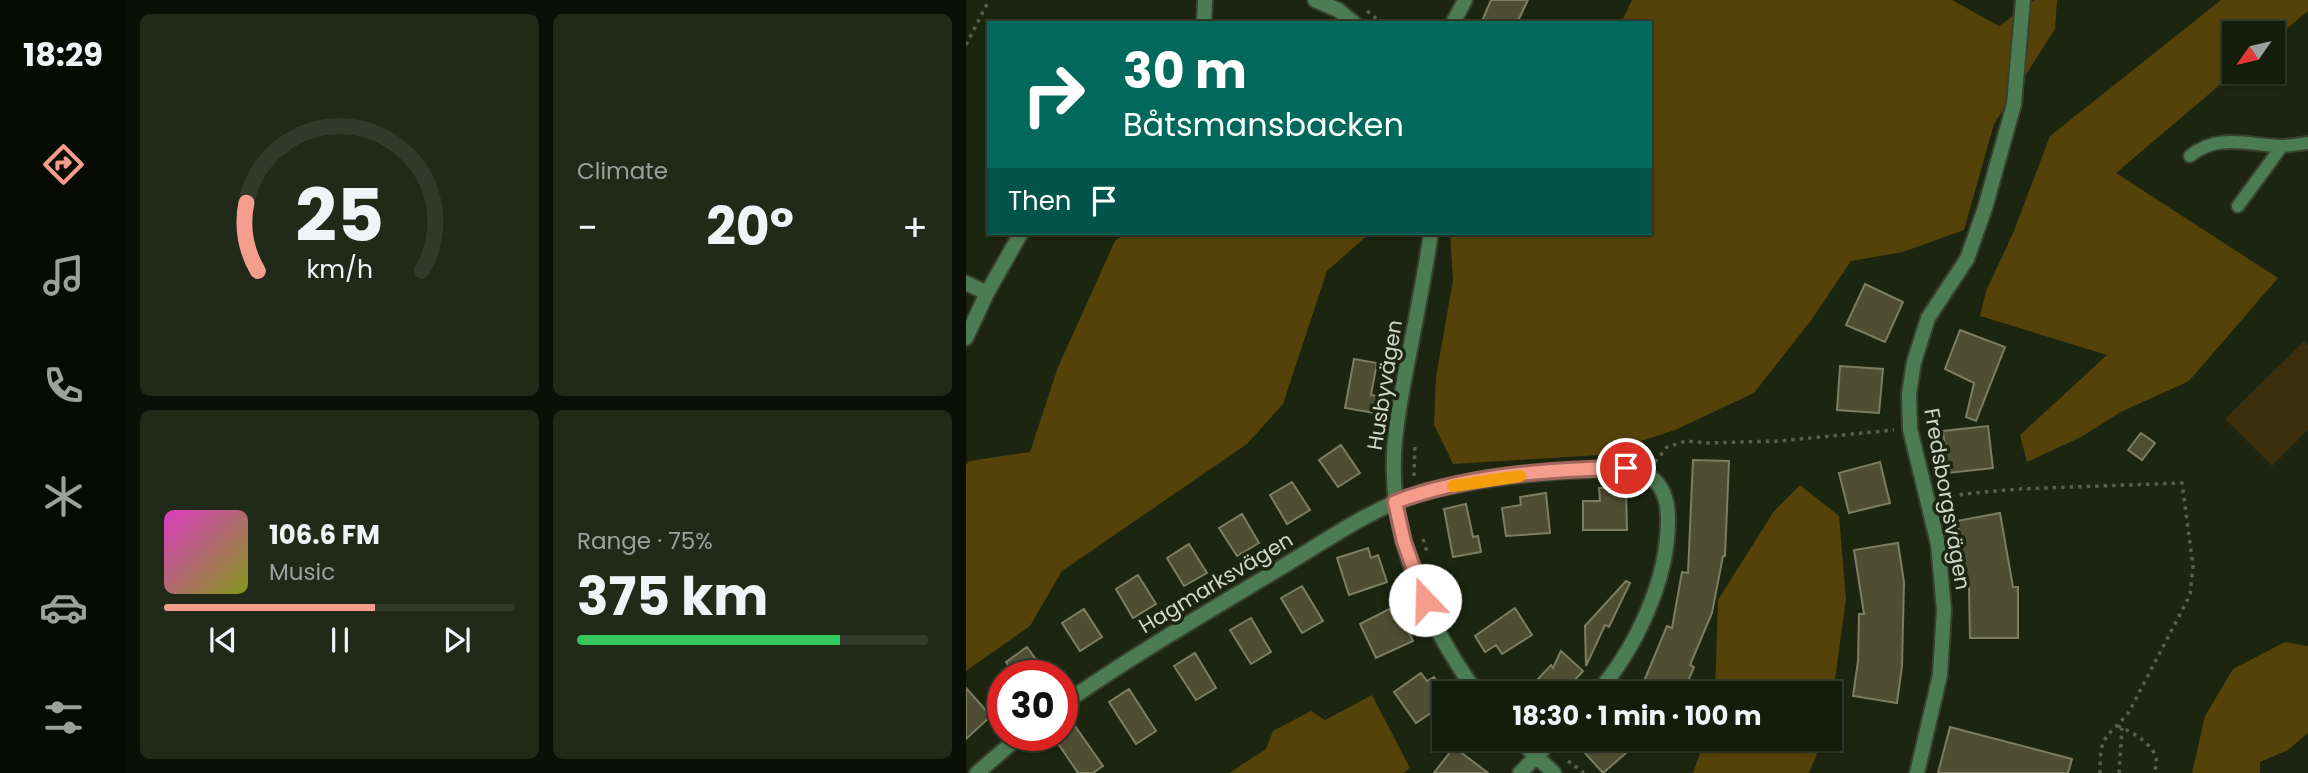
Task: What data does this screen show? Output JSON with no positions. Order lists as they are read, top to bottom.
{
  "streets": {
    "street": ["Husbyvägen", "Fredsborgsvägen", "Hagmarksvägen"]
  },
  "crossings": [
    ["Husbyvägen", "Hagmarksvägen"]
  ],
  "north": "bottom left",
  "page": {
    "tabs": "18:29",
    "tile": [
      "Climate",
      ["Range · 75%", "375 km"]
    ],
    "turn": ["30 m", "Båtsmansbacken"],
    "then": "Then",
    "heat": ["−", "20°", "+"],
    "song": ["106.6 FM", "Music"],
    "limit": "30",
    "trip": "18:30 · 1 min · 100 m",
    "gauge": ["25", "km/h"]
  }
}
